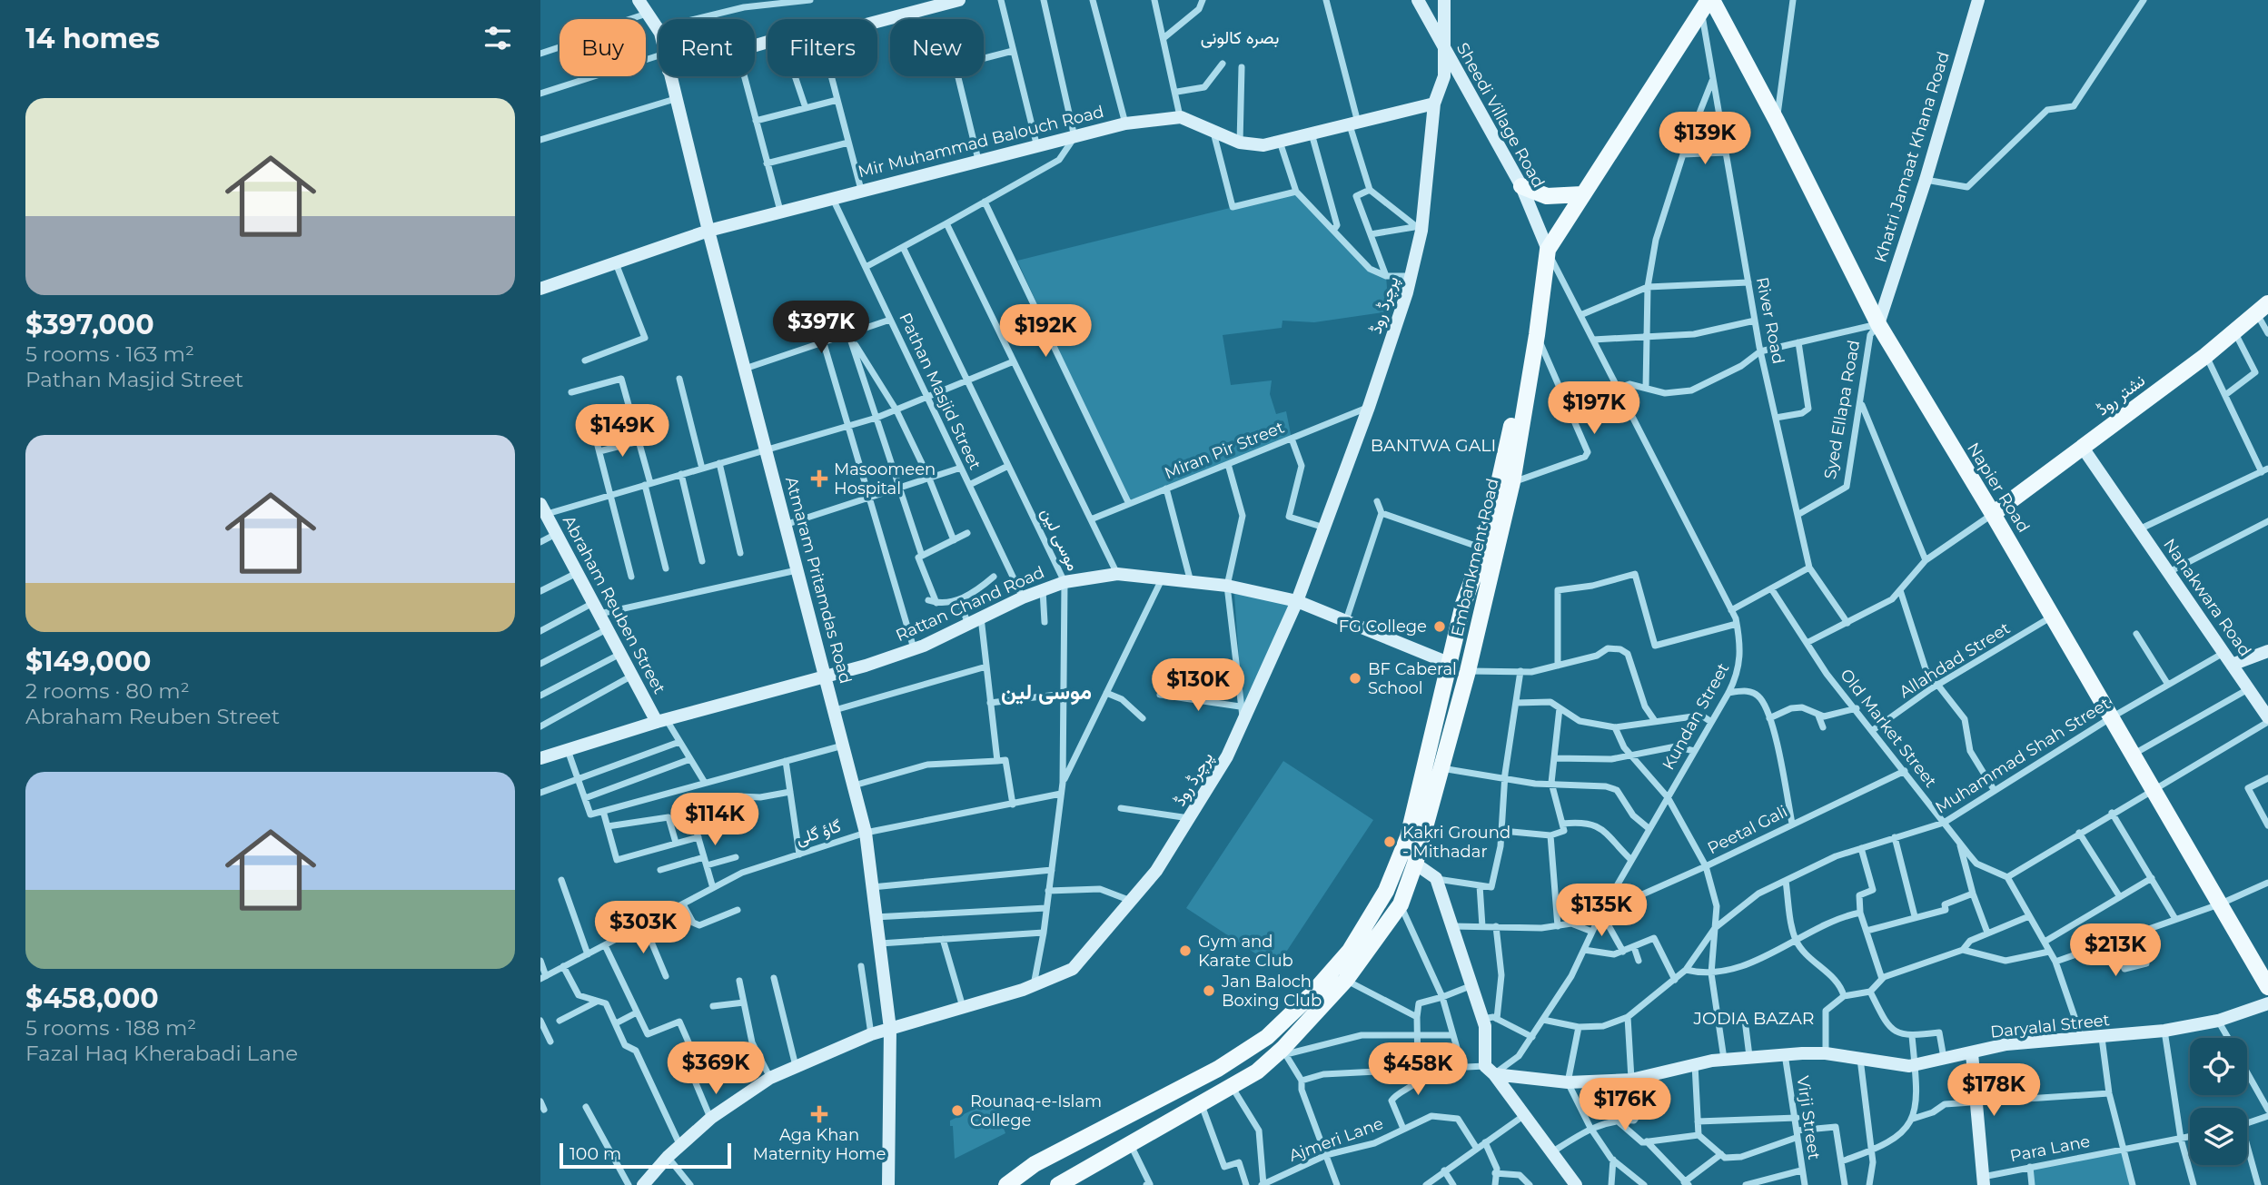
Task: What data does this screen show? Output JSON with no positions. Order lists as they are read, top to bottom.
{
  "streets": {
    "main road": ["نشتر روڈ", "Napier Road", "Embankment Road"],
    "street": [
      "Sheedi Village Road",
      "Mir Muhammad Balouch Road",
      "Khatri Jamaat Khana Road",
      "پرچرڈ روڈ",
      "River Road",
      "Pathan Masjid Street",
      "Syed Ellapa Road",
      "Miran Pir Street",
      "موسی لین",
      "Atmaram Pritamdas Road",
      "Nanakwara Road",
      "Rattan Chand Road",
      "Abraham Reuben Street",
      "Allahdad Street",
      "Kundan Street",
      "Old Market Street",
      "Muhammad Shah Street",
      "Peetal Gali",
      "گاؤ گلی",
      "Daryalal Street",
      "Virji Street",
      "Ajmeri Lane",
      "Para Lane"
    ]
  },
  "crossings": [
    ["Sheedi Village Road", "پرچرڈ روڈ"],
    ["Sheedi Village Road", "Embankment Road"],
    ["Sheedi Village Road", "Kundan Street"],
    ["Mir Muhammad Balouch Road", "Pathan Masjid Street"],
    ["Mir Muhammad Balouch Road", "Atmaram Pritamdas Road"],
    ["Khatri Jamaat Khana Road", "Syed Ellapa Road"],
    ["Khatri Jamaat Khana Road", "Napier Road"],
    ["پرچرڈ روڈ", "Miran Pir Street"],
    ["پرچرڈ روڈ", "موسی لین"],
    ["پرچرڈ روڈ", "Atmaram Pritamdas Road"],
    ["پرچرڈ روڈ", "Rattan Chand Road"],
    ["River Road", "Syed Ellapa Road"],
    ["River Road", "Napier Road"],
    ["River Road", "Embankment Road"],
    ["Pathan Masjid Street", "Rattan Chand Road"],
    ["نشتر روڈ", "Napier Road"],
    ["نشتر روڈ", "Nanakwara Road"],
    ["Syed Ellapa Road", "Napier Road"],
    ["Napier Road", "Embankment Road"],
    ["Napier Road", "Allahdad Street"],
    ["Napier Road", "Muhammad Shah Street"],
    ["موسی لین", "Rattan Chand Road"],
    ["موسی لین", "گاؤ گلی"],
    ["Embankment Road", "Rattan Chand Road"],
    ["Embankment Road", "Kundan Street"],
    ["Atmaram Pritamdas Road", "Rattan Chand Road"],
    ["Atmaram Pritamdas Road", "گاؤ گلی"],
    ["Nanakwara Road", "Muhammad Shah Street"],
    ["Rattan Chand Road", "Abraham Reuben Street"],
    ["Allahdad Street", "Old Market Street"],
    ["Kundan Street", "Muhammad Shah Street"],
    ["Kundan Street", "Peetal Gali"],
    ["Kundan Street", "Daryalal Street"],
    ["Old Market Street", "Muhammad Shah Street"],
    ["Old Market Street", "Peetal Gali"],
    ["Daryalal Street", "Virji Street"]
  ],
  "districts": [
    "بصرہ کالونی",
    "BANTWA GALI",
    "موسی لین",
    "JODIA BAZAR"
  ],
  "places": {
    "health": ["Masoomeen Hospital", "Aga Khan Maternity Home"],
    "other": [
      "FG College",
      "BF Caberal School",
      "Kakri Ground - Mithadar",
      "Gym and Karate Club",
      "Jan Baloch Boxing Club",
      "Rounaq-e-Islam College"
    ]
  },
  "scale_bar": "100 m",
  "page": {
    "heading": "14 homes",
    "chip": [
      "Buy",
      "Rent",
      "Filters",
      "New"
    ],
    "list": [
      {
        "name": "$397,000",
        "note": "5 rooms · 163 m² · Pathan Masjid Street"
      },
      {
        "name": "$149,000",
        "note": "2 rooms · 80 m² · Abraham Reuben Street"
      },
      {
        "name": "$458,000",
        "note": "5 rooms · 188 m² · Fazal Haq Kherabadi Lane"
      }
    ],
    "price": [
      "$139K",
      "$397K",
      "$192K",
      "$197K",
      "$149K",
      "$130K",
      "$114K",
      "$135K",
      "$303K",
      "$213K",
      "$369K",
      "$458K",
      "$178K",
      "$176K"
    ],
    "scale": "100 m"
  }
}
